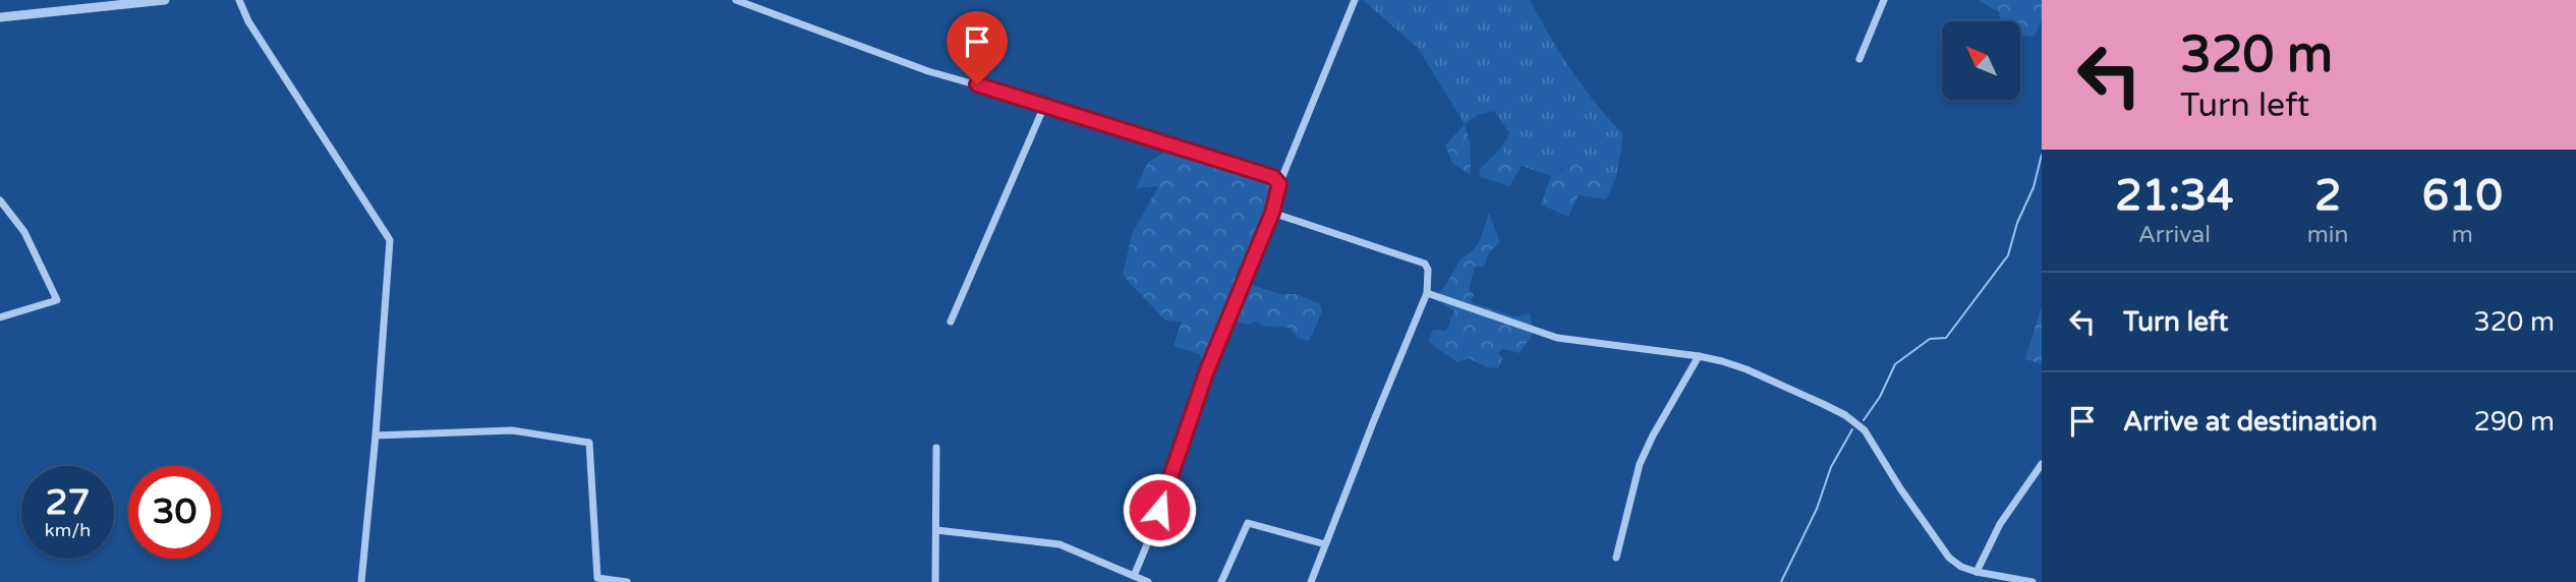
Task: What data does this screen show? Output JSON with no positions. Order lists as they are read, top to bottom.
{
  "north": "top left",
  "page": {
    "turn": ["320 m", "Turn left"],
    "eta": [
      "21:34",
      "Arrival",
      "2",
      "min",
      "610",
      "m"
    ],
    "list": [
      {
        "name": "Turn left",
        "value": "320 m"
      },
      {
        "name": "Arrive at destination",
        "value": "290 m"
      }
    ],
    "speed": "27 km/h",
    "limit": "30"
  }
}
